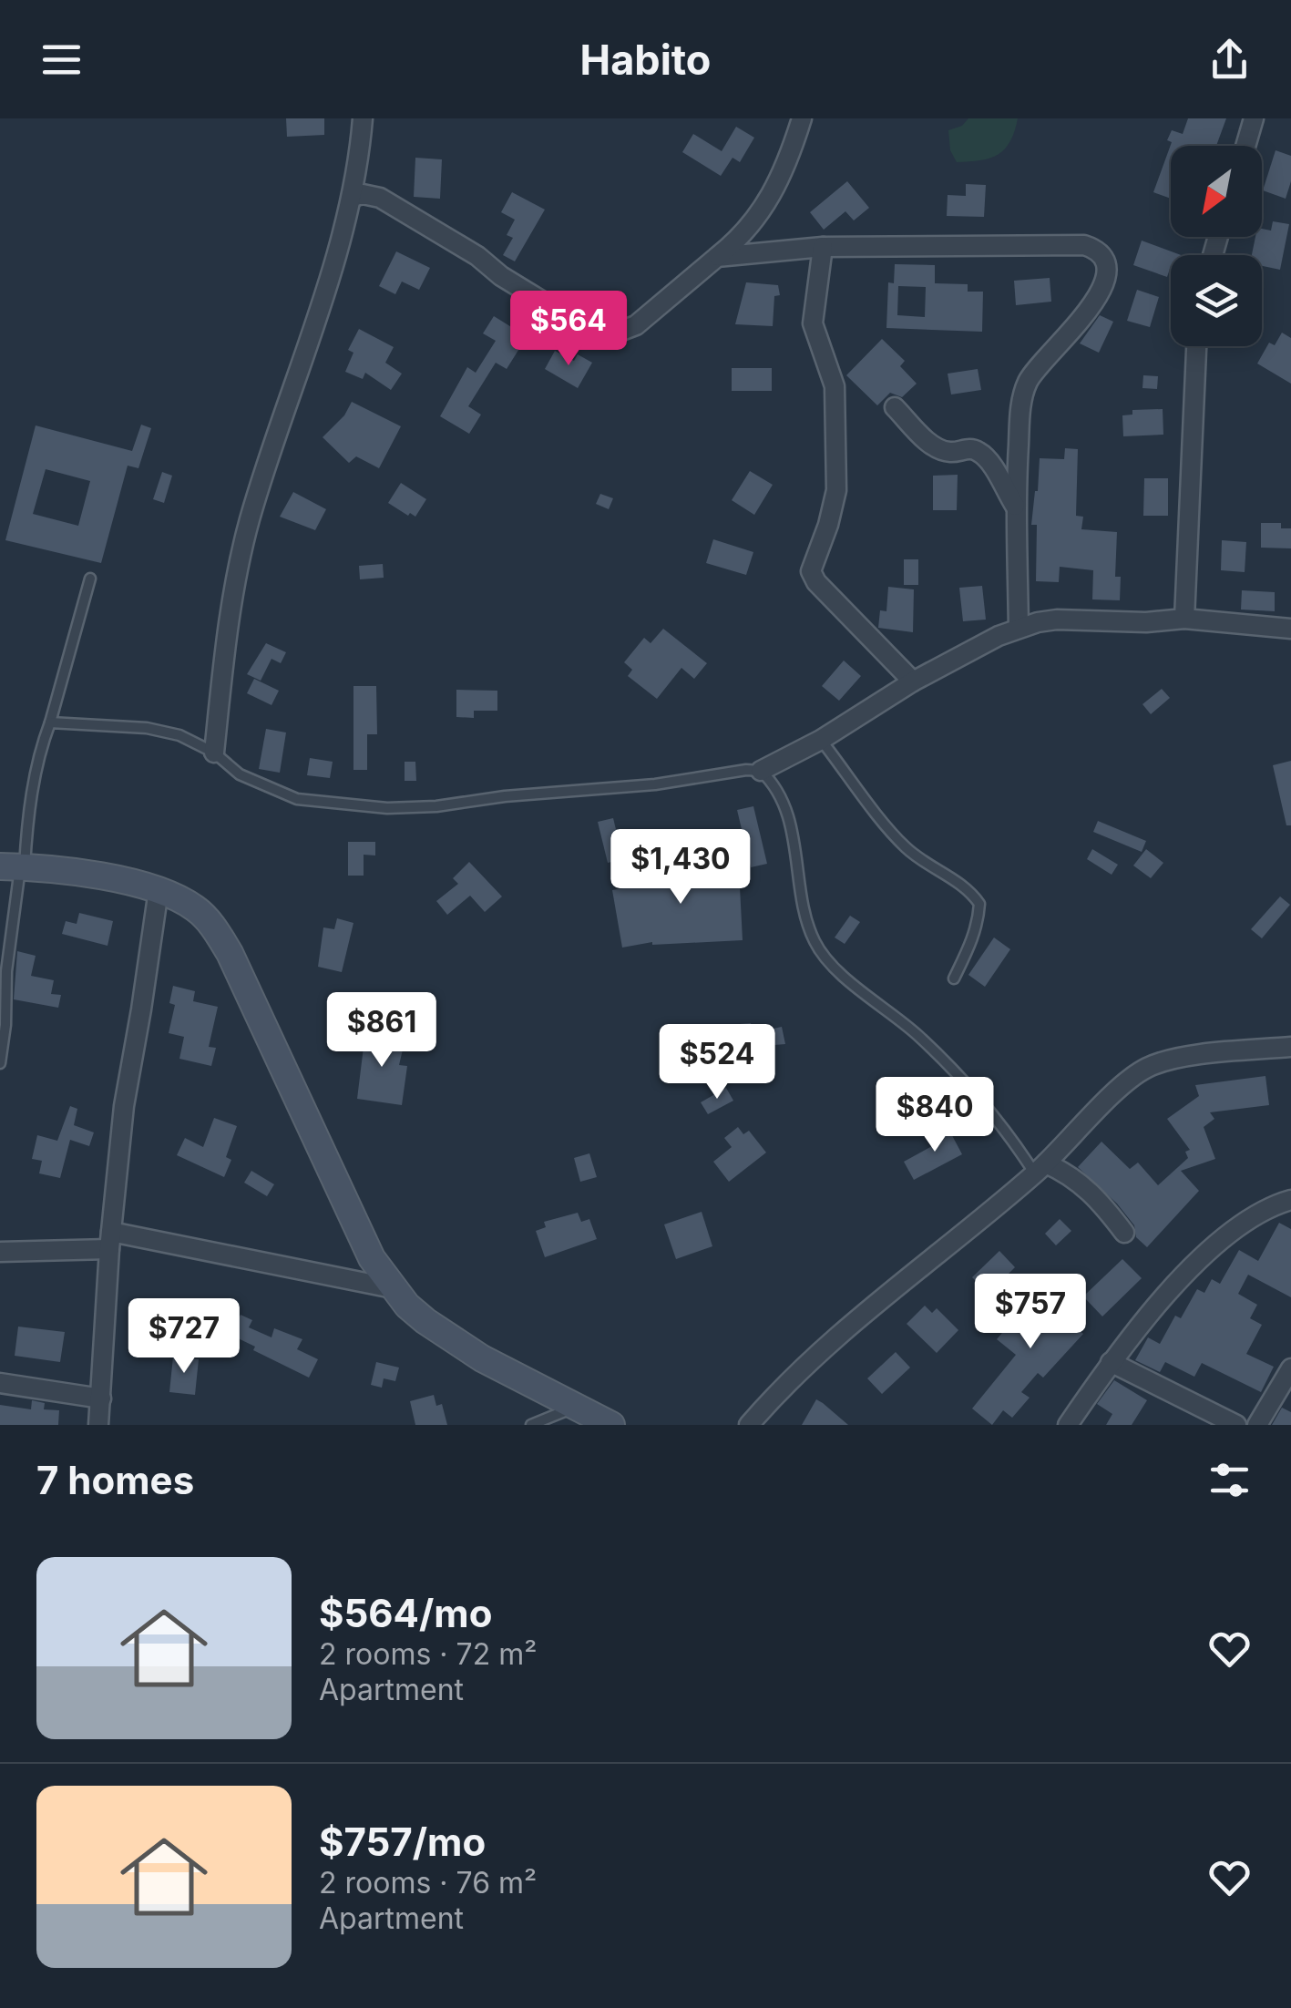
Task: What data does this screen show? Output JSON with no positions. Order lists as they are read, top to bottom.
{
  "north": "bottom left",
  "page": {
    "header": "Habito",
    "price": [
      "$564",
      "$1,430",
      "$861",
      "$524",
      "$840",
      "$757",
      "$727"
    ],
    "heading": "7 homes",
    "list": [
      {
        "name": "$564/mo",
        "note": "2 rooms · 72 m² · Apartment"
      },
      {
        "name": "$757/mo",
        "note": "2 rooms · 76 m² · Apartment"
      }
    ]
  }
}
